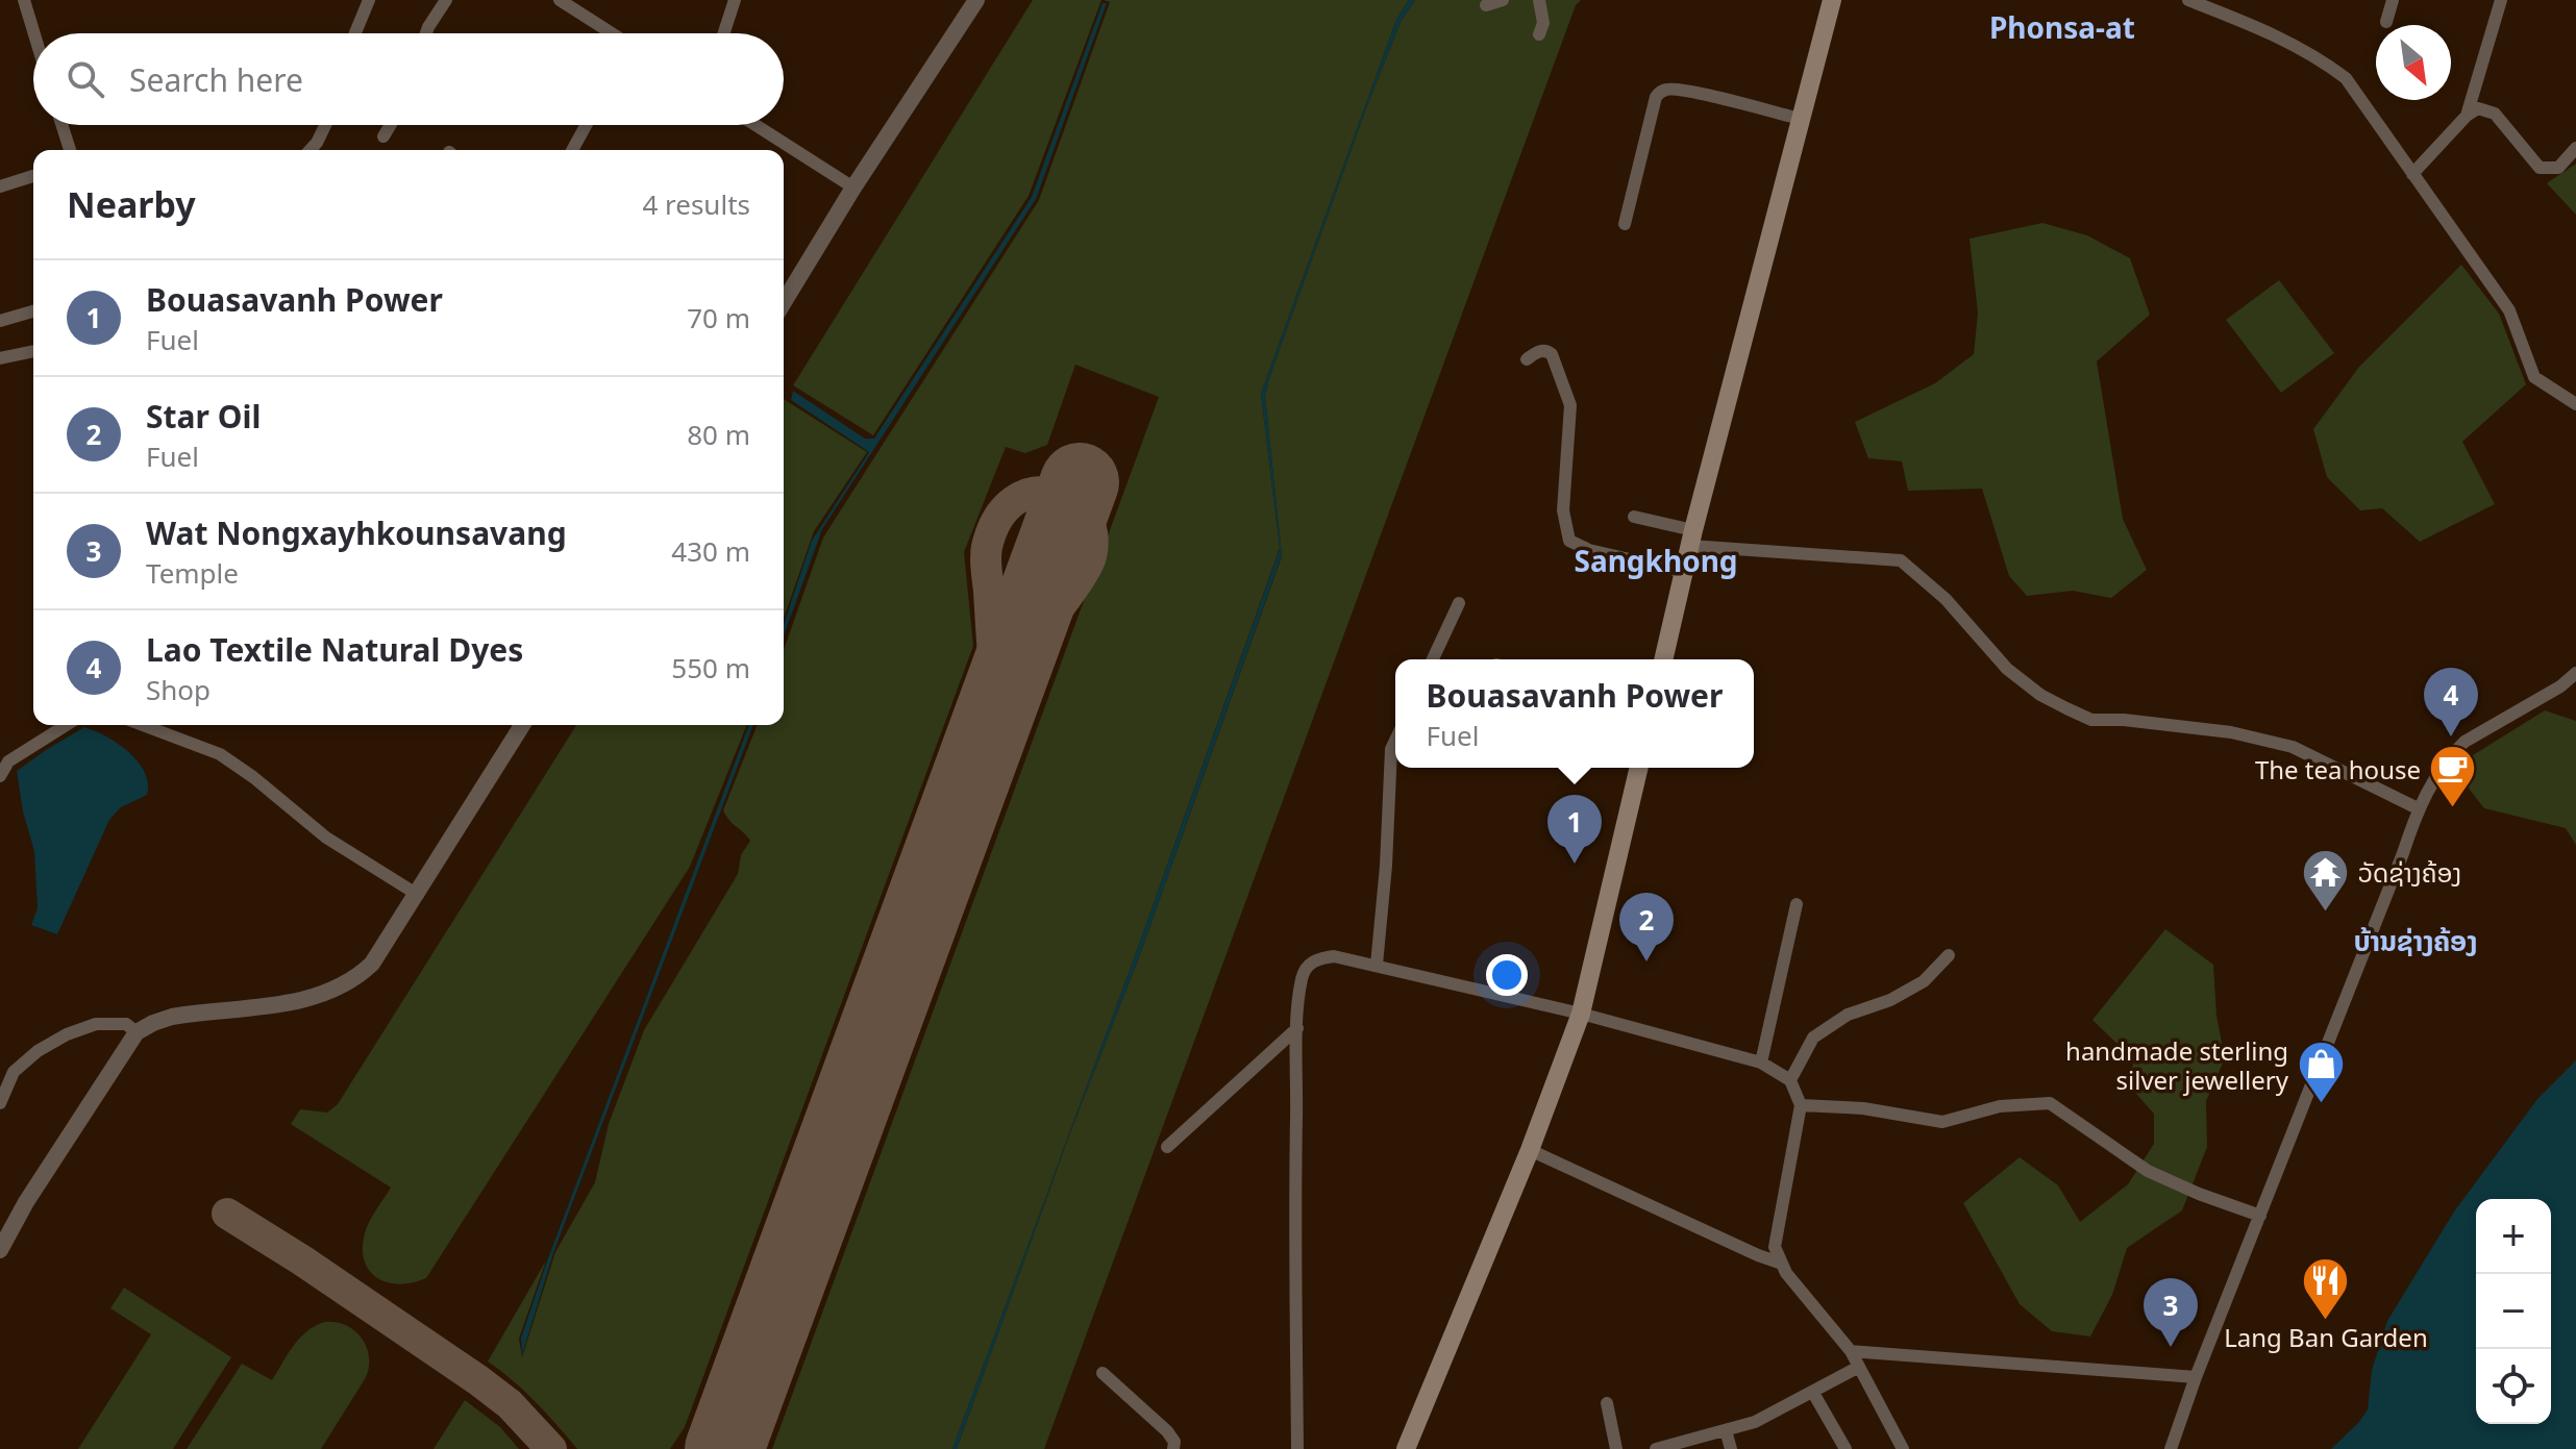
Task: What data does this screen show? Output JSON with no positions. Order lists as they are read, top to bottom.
{
  "districts": ["Phonsa-at", "Sangkhong", "ບ້ານຊ່າງຄ້ອງ"],
  "places": {
    "cafe": ["The tea house"],
    "temple": ["ວັດຊ່າງຄ້ອງ"],
    "shop": ["handmade sterling silver jewellery"],
    "restaurant": ["Lang Ban Garden"]
  },
  "north": "bottom right",
  "page": {
    "search": "Search here",
    "heading": ["Nearby", "4 results"],
    "list": [
      {
        "mark": "1",
        "name": "Bouasavanh Power",
        "note": "Fuel",
        "value": "70 m"
      },
      {
        "mark": "2",
        "name": "Star Oil",
        "note": "Fuel",
        "value": "80 m"
      },
      {
        "mark": "3",
        "name": "Wat Nongxayhkounsavang",
        "note": "Temple",
        "value": "430 m"
      },
      {
        "mark": "4",
        "name": "Lao Textile Natural Dyes",
        "note": "Shop",
        "value": "550 m"
      }
    ],
    "popup": ["Bouasavanh Power", "Fuel"],
    "pins": [
      "4",
      "1",
      "2",
      "3"
    ],
    "map_buttons": ["+", "−"]
  }
}
